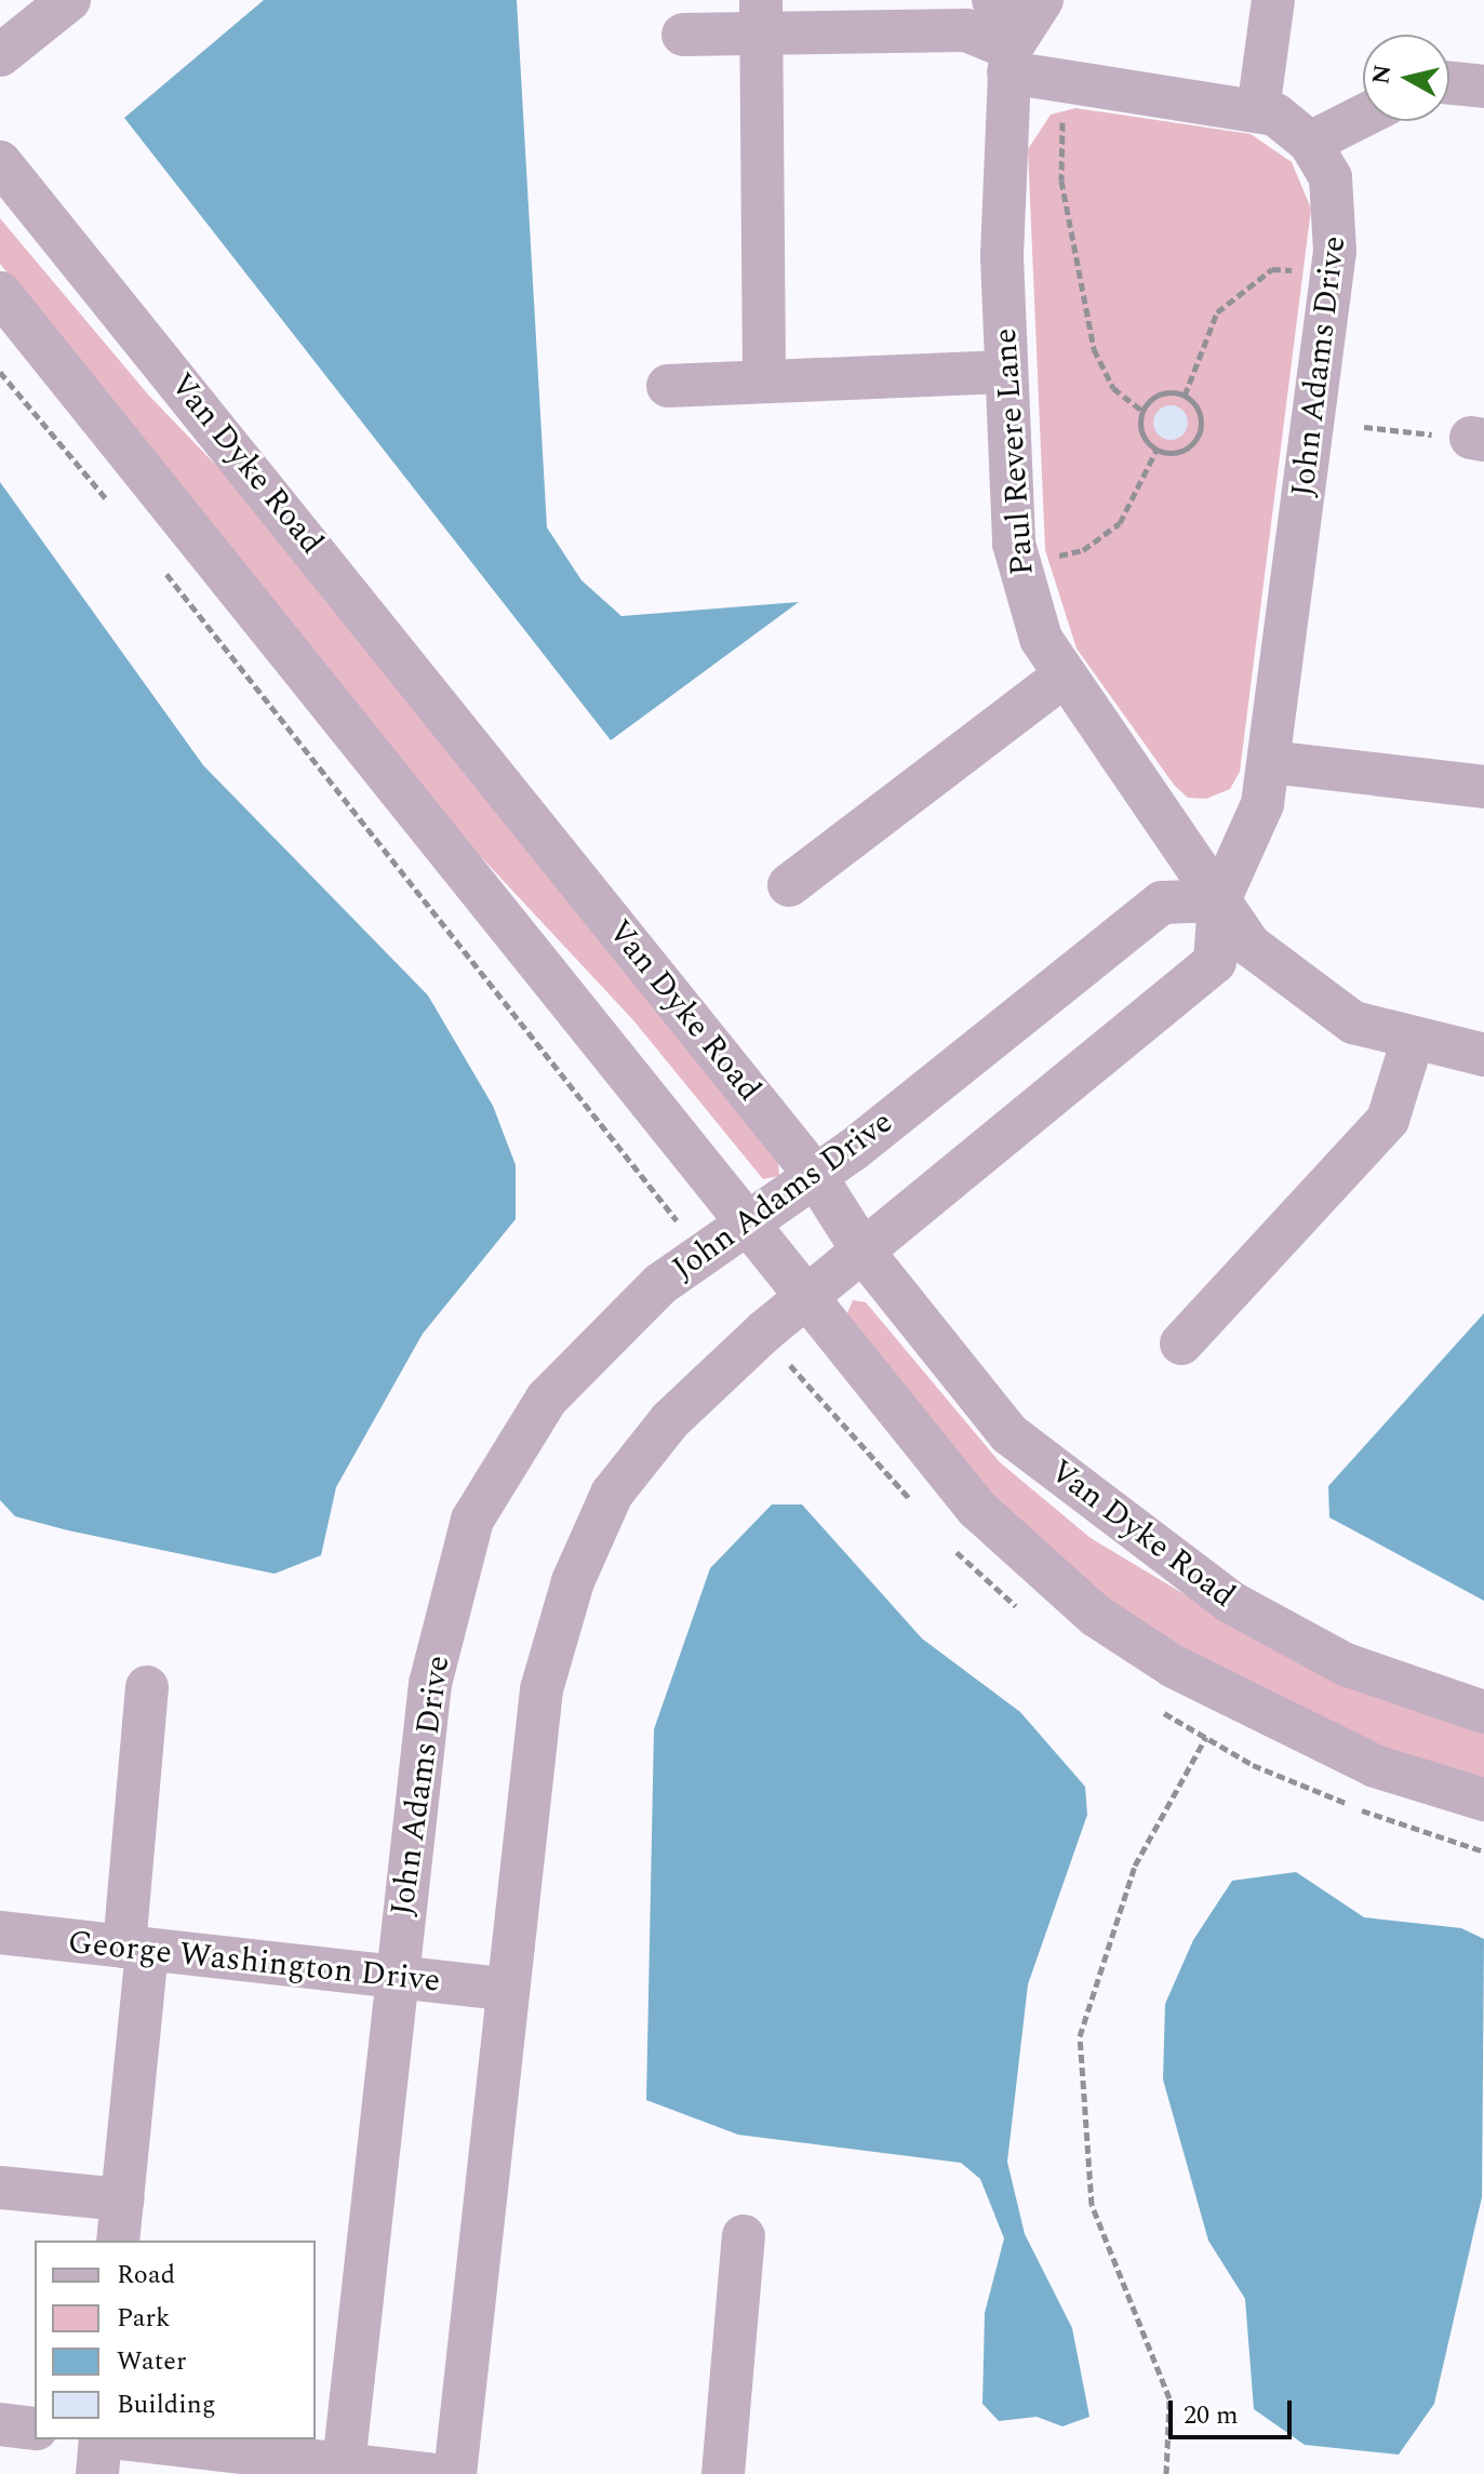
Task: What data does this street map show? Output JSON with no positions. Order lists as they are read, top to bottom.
{
  "streets": {
    "street": [
      "John Adams Drive",
      "Paul Revere Lane",
      "Van Dyke Road",
      "George Washington Drive"
    ]
  },
  "crossings": [
    ["John Adams Drive", "Paul Revere Lane"],
    ["John Adams Drive", "Van Dyke Road"],
    ["John Adams Drive", "George Washington Drive"]
  ],
  "legend": [
    "Road",
    "Park",
    "Water",
    "Building"
  ],
  "scale_bar": "20 m",
  "north": "left"
}
